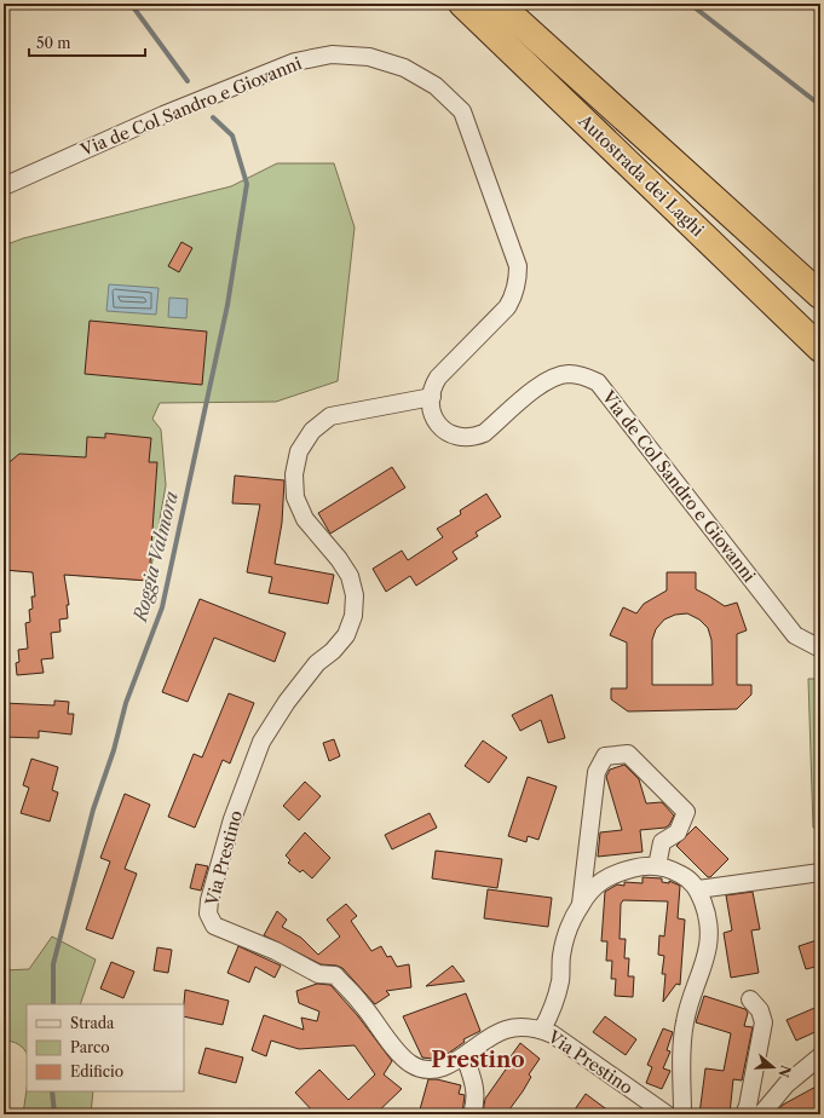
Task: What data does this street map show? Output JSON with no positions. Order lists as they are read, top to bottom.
{
  "streets": {
    "highway": ["Autostrada dei Laghi"],
    "street": ["Via de Col Sandro e Giovanni", "Via Prestino"]
  },
  "crossings": [
    ["Via de Col Sandro e Giovanni", "Via Prestino"]
  ],
  "districts": ["Prestino"],
  "water": ["Roggia Valmora"],
  "legend": ["Strada", "Parco", "Edificio"],
  "scale_bar": "50 m",
  "north": "right"
}
